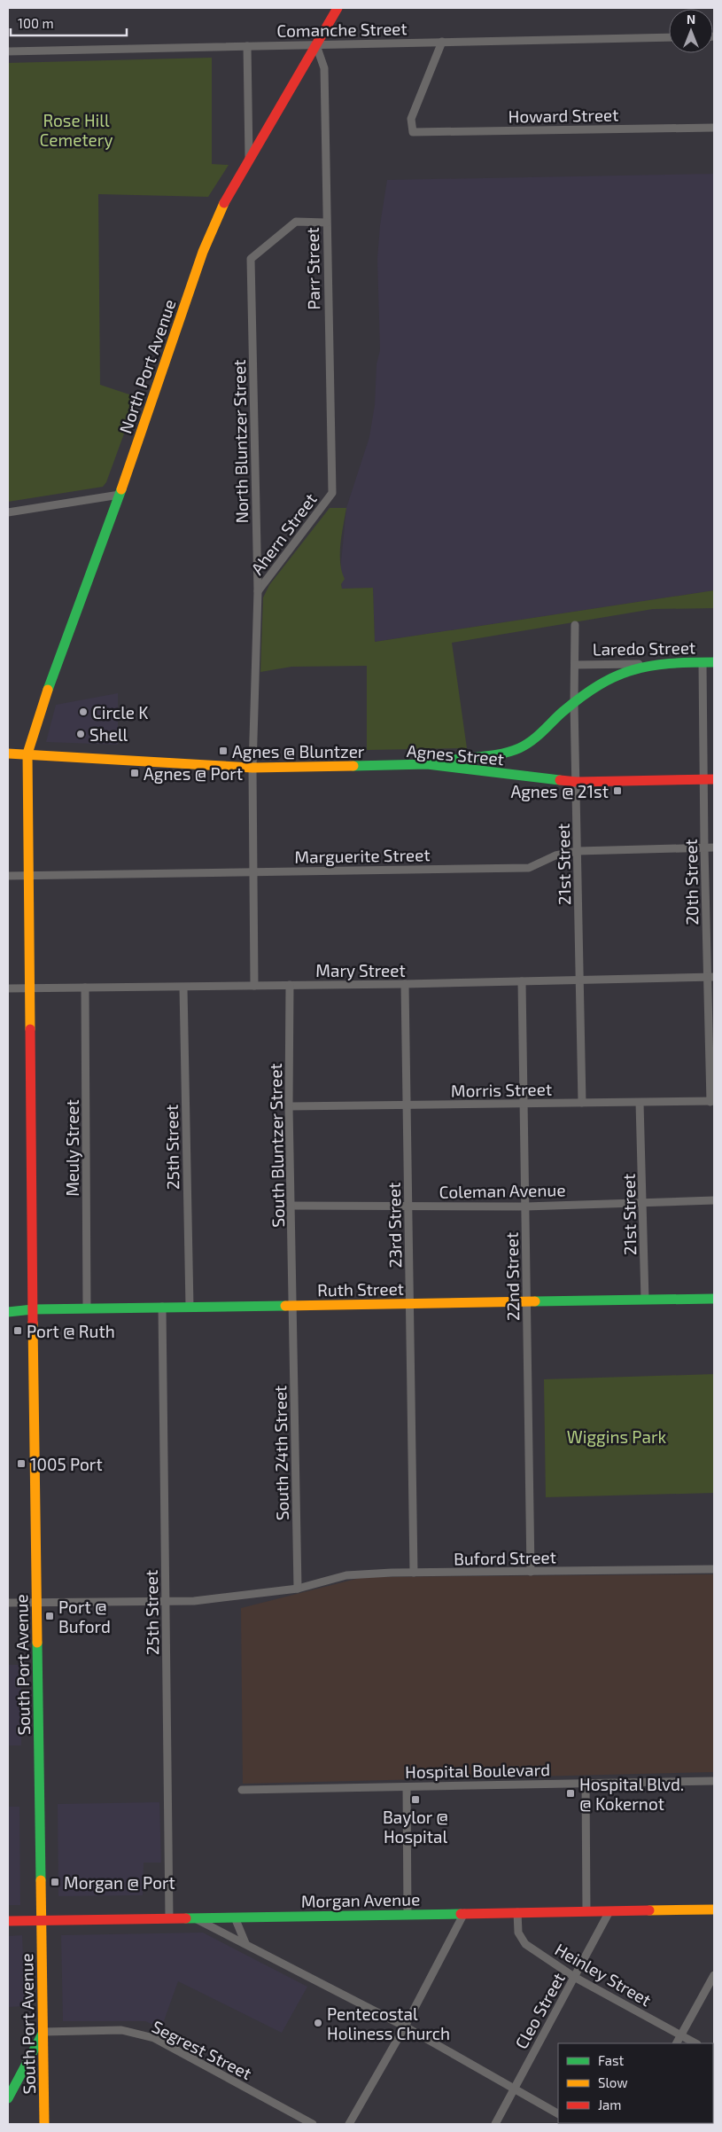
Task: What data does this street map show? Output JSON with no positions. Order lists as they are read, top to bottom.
{
  "streets": {
    "main road": [
      "North Port Avenue",
      "Laredo Street",
      "Agnes Street",
      "Ruth Street",
      "South Port Avenue",
      "Morgan Avenue"
    ],
    "street": [
      "Comanche Street",
      "Howard Street",
      "Parr Street",
      "North Bluntzer Street",
      "Ahern Street",
      "Marguerite Street",
      "21st Street",
      "20th Street",
      "Mary Street",
      "Morris Street",
      "South Bluntzer Street",
      "25th Street",
      "Meuly Street",
      "Coleman Avenue",
      "23rd Street",
      "22nd Street",
      "South 24th Street",
      "Buford Street",
      "Hospital Boulevard",
      "Heinley Street",
      "Cleo Street",
      "Segrest Street"
    ]
  },
  "crossings": [
    ["Comanche Street", "Howard Street"],
    ["Comanche Street", "Parr Street"],
    ["Comanche Street", "North Port Avenue"],
    ["Parr Street", "North Port Avenue"],
    ["Parr Street", "North Bluntzer Street"],
    ["Parr Street", "Ahern Street"],
    ["North Port Avenue", "Agnes Street"],
    ["North Port Avenue", "South Port Avenue"],
    ["North Bluntzer Street", "Ahern Street"],
    ["North Bluntzer Street", "Agnes Street"],
    ["Laredo Street", "21st Street"],
    ["Laredo Street", "20th Street"],
    ["Agnes Street", "21st Street"],
    ["Agnes Street", "20th Street"],
    ["Agnes Street", "South Port Avenue"],
    ["Marguerite Street", "21st Street"],
    ["Marguerite Street", "20th Street"],
    ["Marguerite Street", "South Port Avenue"],
    ["21st Street", "Mary Street"],
    ["21st Street", "Morris Street"],
    ["21st Street", "Coleman Avenue"],
    ["21st Street", "Ruth Street"],
    ["20th Street", "Mary Street"],
    ["20th Street", "Morris Street"],
    ["Mary Street", "South Bluntzer Street"],
    ["Mary Street", "25th Street"],
    ["Mary Street", "Meuly Street"],
    ["Mary Street", "23rd Street"],
    ["Mary Street", "22nd Street"],
    ["Mary Street", "South Port Avenue"],
    ["Morris Street", "South Bluntzer Street"],
    ["Morris Street", "23rd Street"],
    ["Morris Street", "22nd Street"],
    ["South Bluntzer Street", "Coleman Avenue"],
    ["South Bluntzer Street", "Ruth Street"],
    ["South Bluntzer Street", "South 24th Street"],
    ["25th Street", "Ruth Street"],
    ["25th Street", "Morgan Avenue"],
    ["Meuly Street", "Ruth Street"],
    ["Coleman Avenue", "23rd Street"],
    ["Coleman Avenue", "22nd Street"],
    ["23rd Street", "Ruth Street"],
    ["23rd Street", "Buford Street"],
    ["22nd Street", "Ruth Street"],
    ["22nd Street", "Buford Street"],
    ["Ruth Street", "South 24th Street"],
    ["Ruth Street", "South Port Avenue"],
    ["South 24th Street", "Buford Street"],
    ["South Port Avenue", "Morgan Avenue"],
    ["South Port Avenue", "Segrest Street"],
    ["Morgan Avenue", "Heinley Street"],
    ["Morgan Avenue", "Cleo Street"],
    ["Heinley Street", "Cleo Street"]
  ],
  "parks": ["Rose Hill Cemetery", "Wiggins Park"],
  "places": {
    "other": ["Circle K", "Shell", "Pentecostal Holiness Church"],
    "transit": [
      "Agnes @ Bluntzer",
      "Agnes @ Port",
      "Agnes @ 21st",
      "Port @ Ruth",
      "1005 Port",
      "Port @ Buford",
      "Hospital Blvd. @ Kokernot",
      "Baylor @ Hospital",
      "Morgan @ Port"
    ]
  },
  "legend": ["Fast", "Slow", "Jam"],
  "scale_bar": "100 m",
  "north": "top"
}
